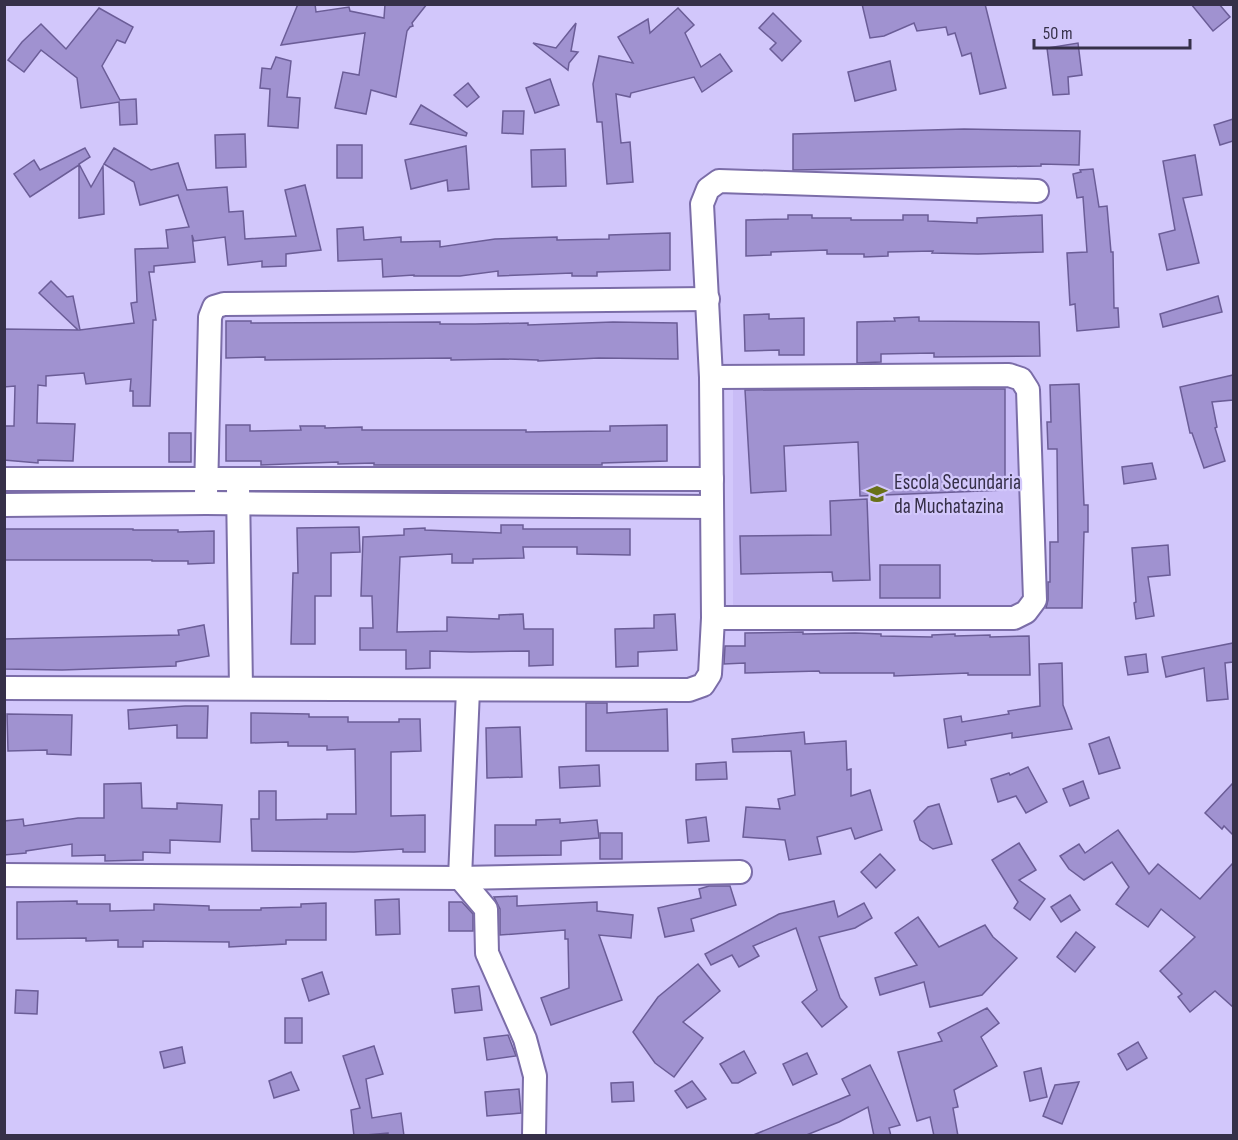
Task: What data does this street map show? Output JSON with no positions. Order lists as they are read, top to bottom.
{
  "places": {
    "school or university": ["Escola Secundaria da Muchatazina"]
  },
  "scale_bar": "50 m"
}
